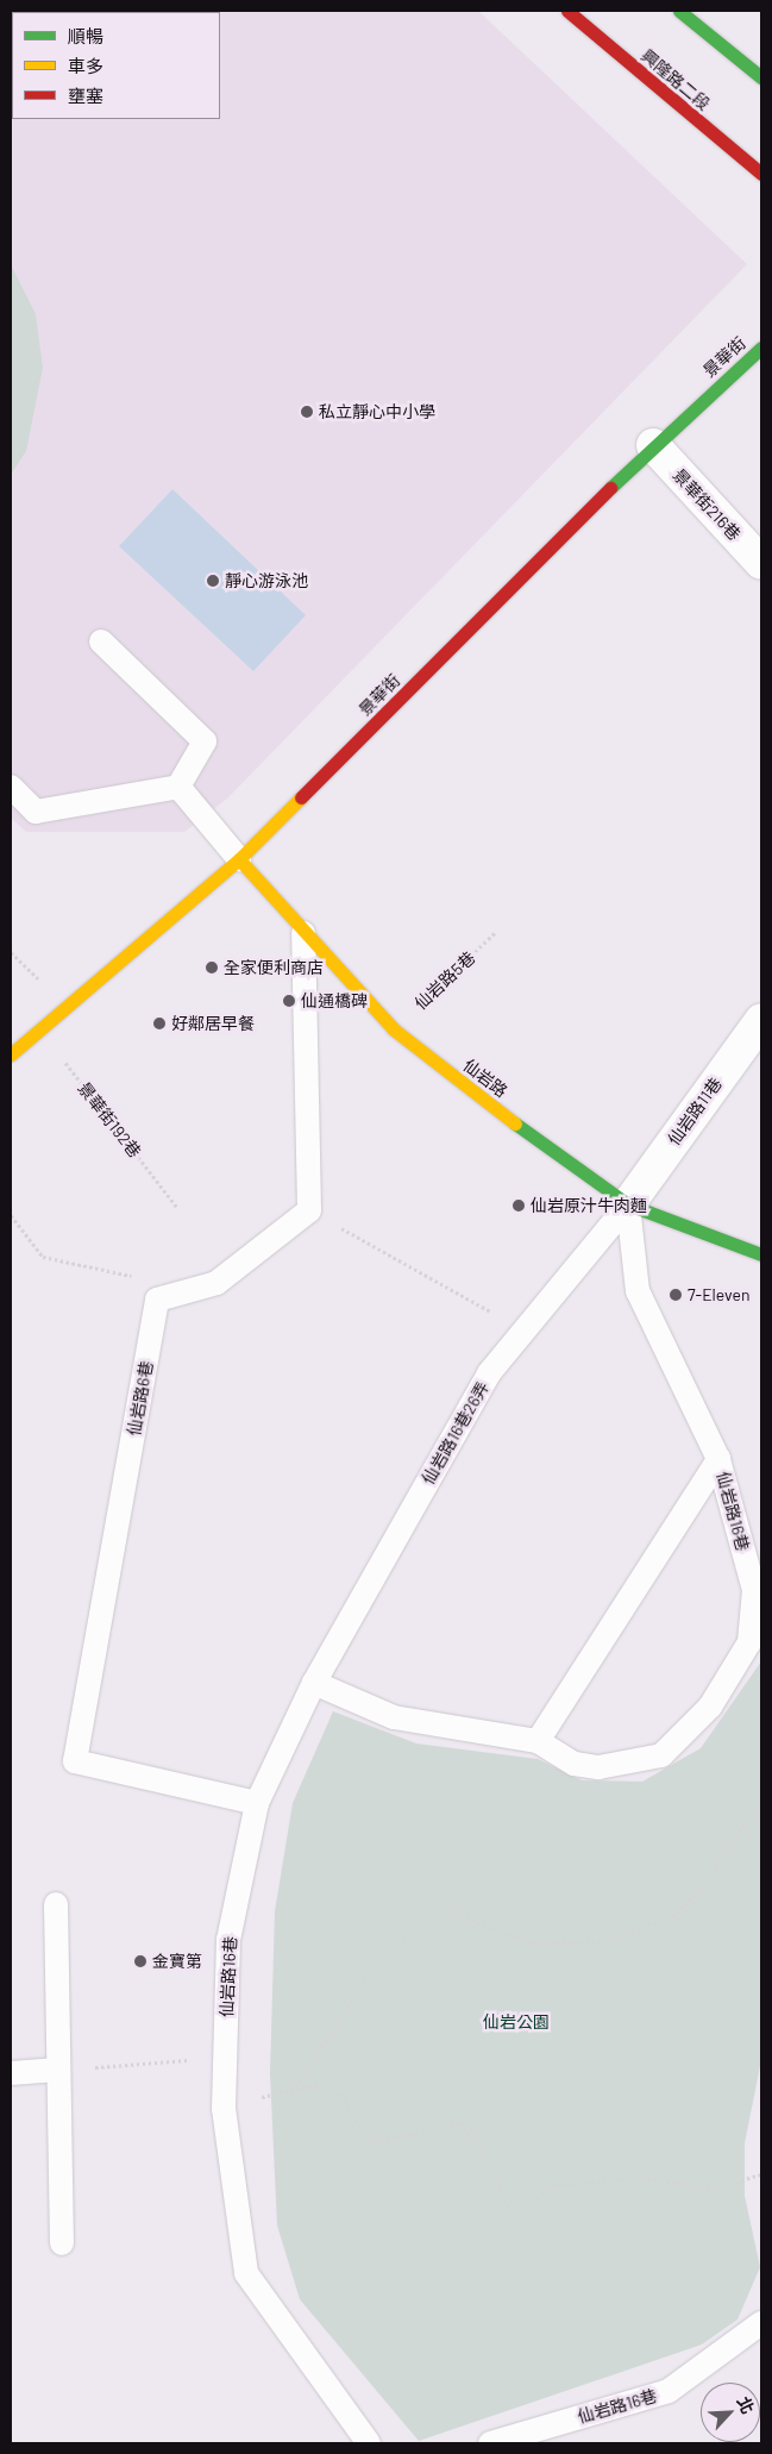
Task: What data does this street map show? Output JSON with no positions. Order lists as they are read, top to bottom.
{
  "streets": {
    "street": [
      "興隆路二段",
      "景華街",
      "景華街216巷",
      "仙岩路",
      "仙岩路11巷"
    ],
    "lane": ["仙岩路6巷", "仙岩路16巷26弄", "仙岩路16巷"],
    "path": ["仙岩路5巷", "景華街192巷"]
  },
  "crossings": [
    ["景華街", "景華街216巷"],
    ["景華街", "仙岩路"],
    ["景華街", "景華街192巷"],
    ["仙岩路5巷", "仙岩路"],
    ["仙岩路", "仙岩路11巷"],
    ["仙岩路", "仙岩路16巷26弄"],
    ["仙岩路", "仙岩路16巷"],
    ["仙岩路11巷", "仙岩路16巷26弄"],
    ["仙岩路11巷", "仙岩路16巷"],
    ["仙岩路6巷", "仙岩路16巷"],
    ["仙岩路16巷26弄", "仙岩路16巷"]
  ],
  "parks": ["仙岩公園"],
  "places": [
    "私立靜心中小學",
    "靜心游泳池",
    "全家便利商店",
    "仙通橋碑",
    "好鄰居早餐",
    "仙岩原汁牛肉麵",
    "7-Eleven",
    "金寶第"
  ],
  "legend": ["順暢", "車多", "壅塞"],
  "north": "top right"
}
